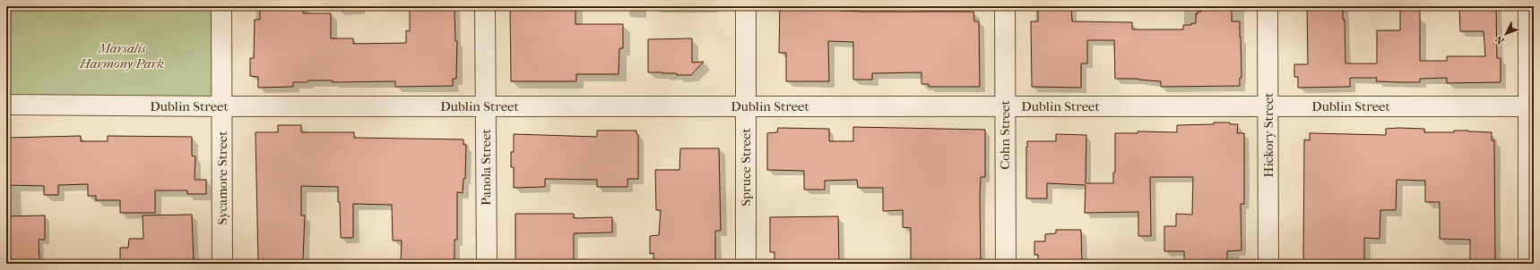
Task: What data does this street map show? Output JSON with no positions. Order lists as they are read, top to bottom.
{
  "streets": {
    "street": [
      "Dublin Street",
      "Cohn Street",
      "Hickory Street",
      "Panola Street",
      "Spruce Street",
      "Sycamore Street"
    ]
  },
  "crossings": [
    ["Dublin Street", "Cohn Street"],
    ["Dublin Street", "Hickory Street"],
    ["Dublin Street", "Panola Street"],
    ["Dublin Street", "Spruce Street"],
    ["Dublin Street", "Sycamore Street"]
  ],
  "parks": ["Marsalis Harmony Park"],
  "north": "bottom left"
}
